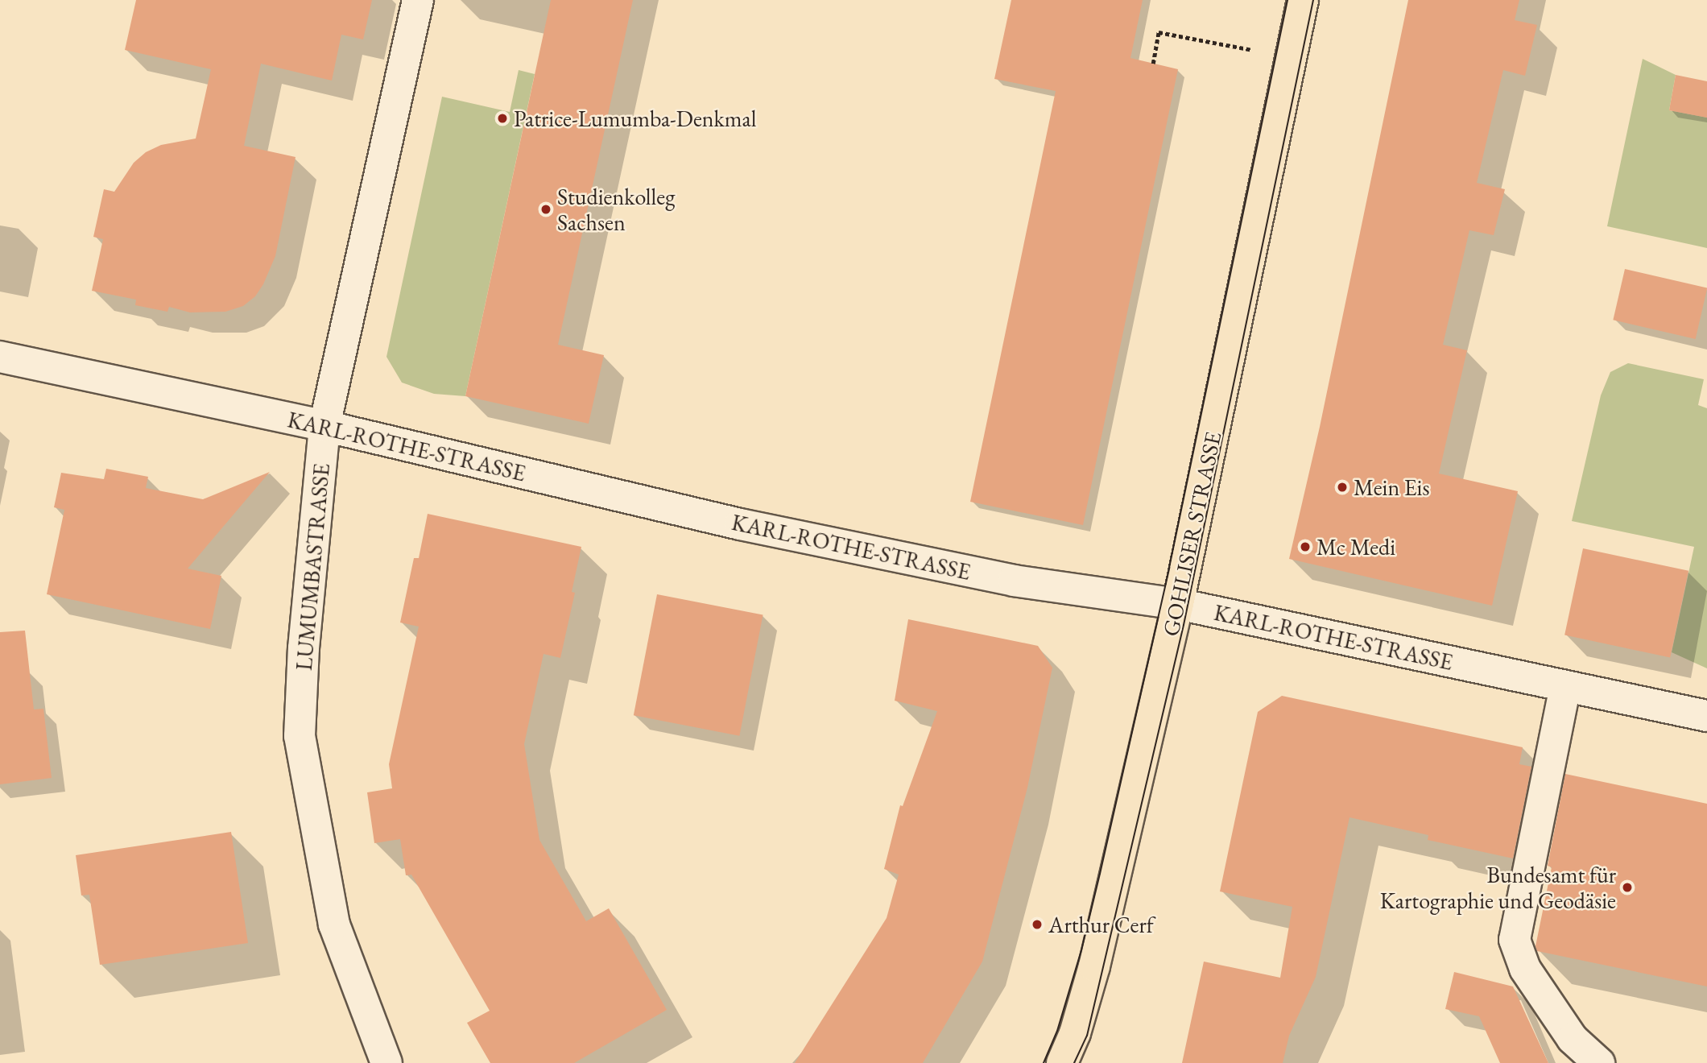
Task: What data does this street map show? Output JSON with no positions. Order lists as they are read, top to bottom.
{
  "streets": {
    "main road": ["GOHLISER STRASSE"],
    "street": ["KARL-ROTHE-STRASSE", "LUMUMBASTRASSE"]
  },
  "crossings": [
    ["KARL-ROTHE-STRASSE", "GOHLISER STRASSE"],
    ["KARL-ROTHE-STRASSE", "LUMUMBASTRASSE"]
  ],
  "places": [
    "Patrice-Lumumba-Denkmal",
    "Studienkolleg Sachsen",
    "Mein Eis",
    "Mc Medi",
    "Bundesamt für Kartographie und Geodäsie",
    "Arthur Cerf"
  ]
}
